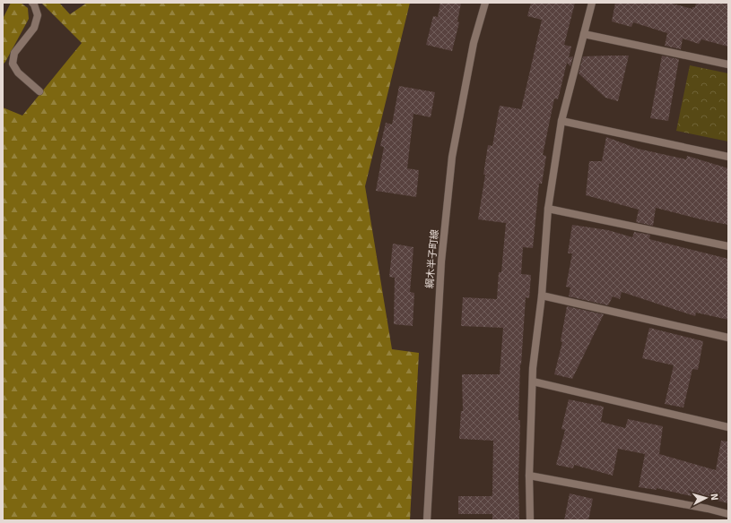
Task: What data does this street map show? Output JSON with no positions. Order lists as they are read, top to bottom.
{
  "streets": {
    "street": ["綱木半子町線"]
  },
  "north": "right"
}
